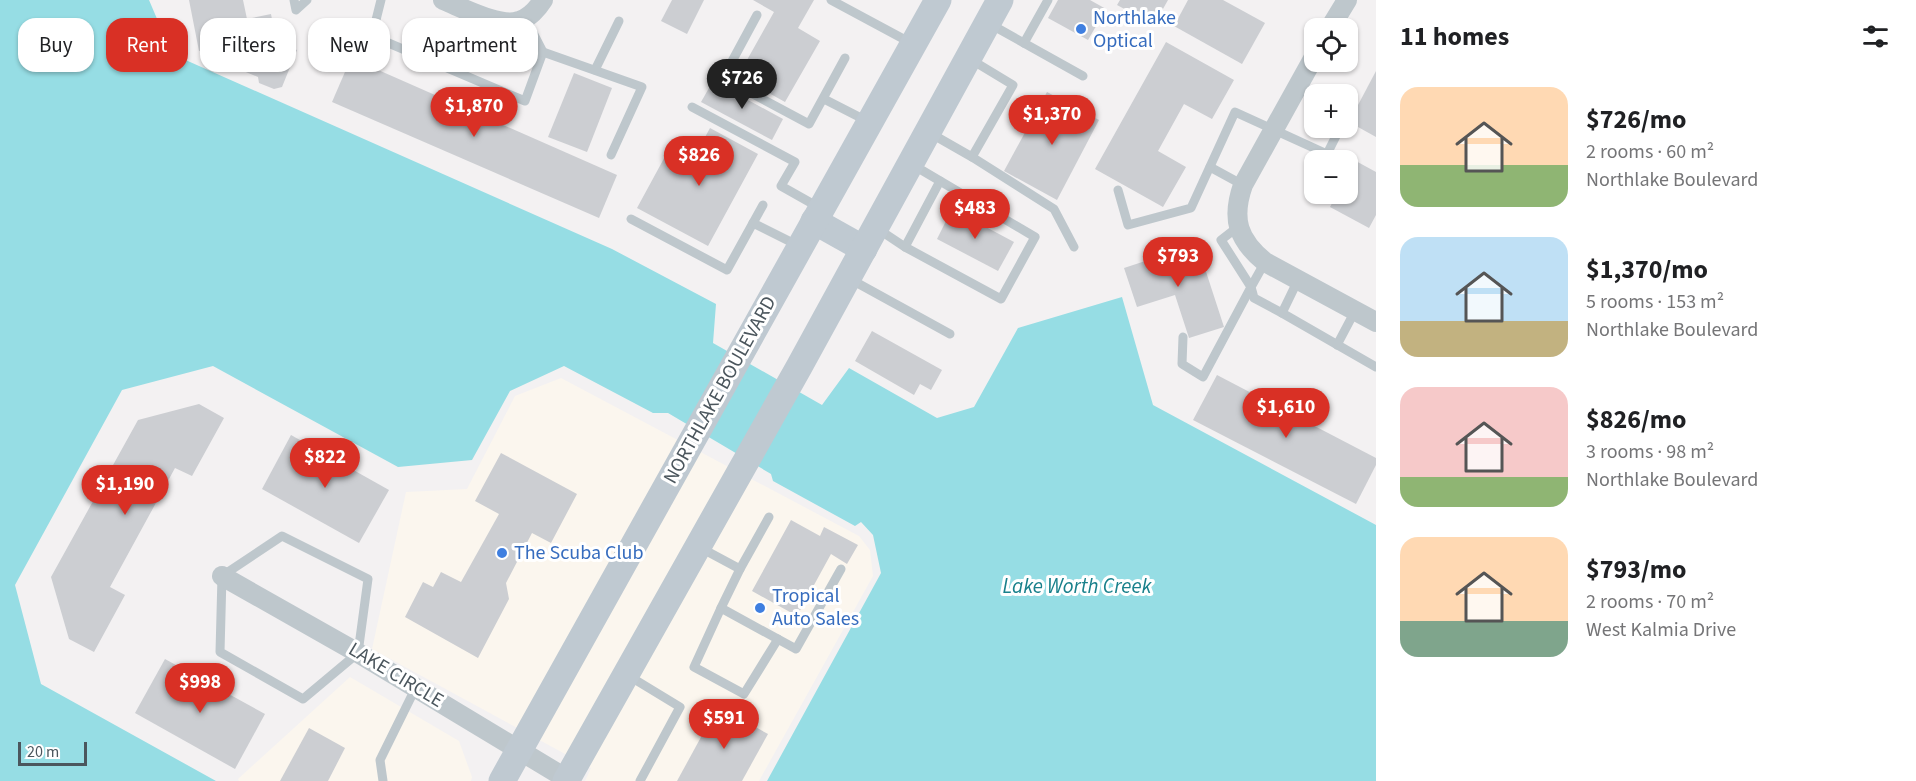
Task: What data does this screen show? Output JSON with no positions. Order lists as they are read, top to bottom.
{
  "streets": {
    "main road": ["NORTHLAKE BOULEVARD"],
    "street": ["LAKE CIRCLE"]
  },
  "crossings": [
    ["NORTHLAKE BOULEVARD", "LAKE CIRCLE"]
  ],
  "water": ["Lake Worth Creek"],
  "places": ["Northlake Optical", "The Scuba Club", "Tropical Auto Sales"],
  "scale_bar": "20 m",
  "page": {
    "heading": "11 homes",
    "map_buttons": ["+", "−"],
    "chip": [
      "Buy",
      "Rent",
      "Filters",
      "New",
      "Apartment"
    ],
    "price": [
      "$726",
      "$1,870",
      "$1,370",
      "$826",
      "$483",
      "$793",
      "$1,610",
      "$822",
      "$1,190",
      "$998",
      "$591"
    ],
    "list": [
      {
        "name": "$726/mo",
        "note": "2 rooms · 60 m² · Northlake Boulevard"
      },
      {
        "name": "$1,370/mo",
        "note": "5 rooms · 153 m² · Northlake Boulevard"
      },
      {
        "name": "$826/mo",
        "note": "3 rooms · 98 m² · Northlake Boulevard"
      },
      {
        "name": "$793/mo",
        "note": "2 rooms · 70 m² · West Kalmia Drive"
      }
    ],
    "scale": "20 m"
  }
}
